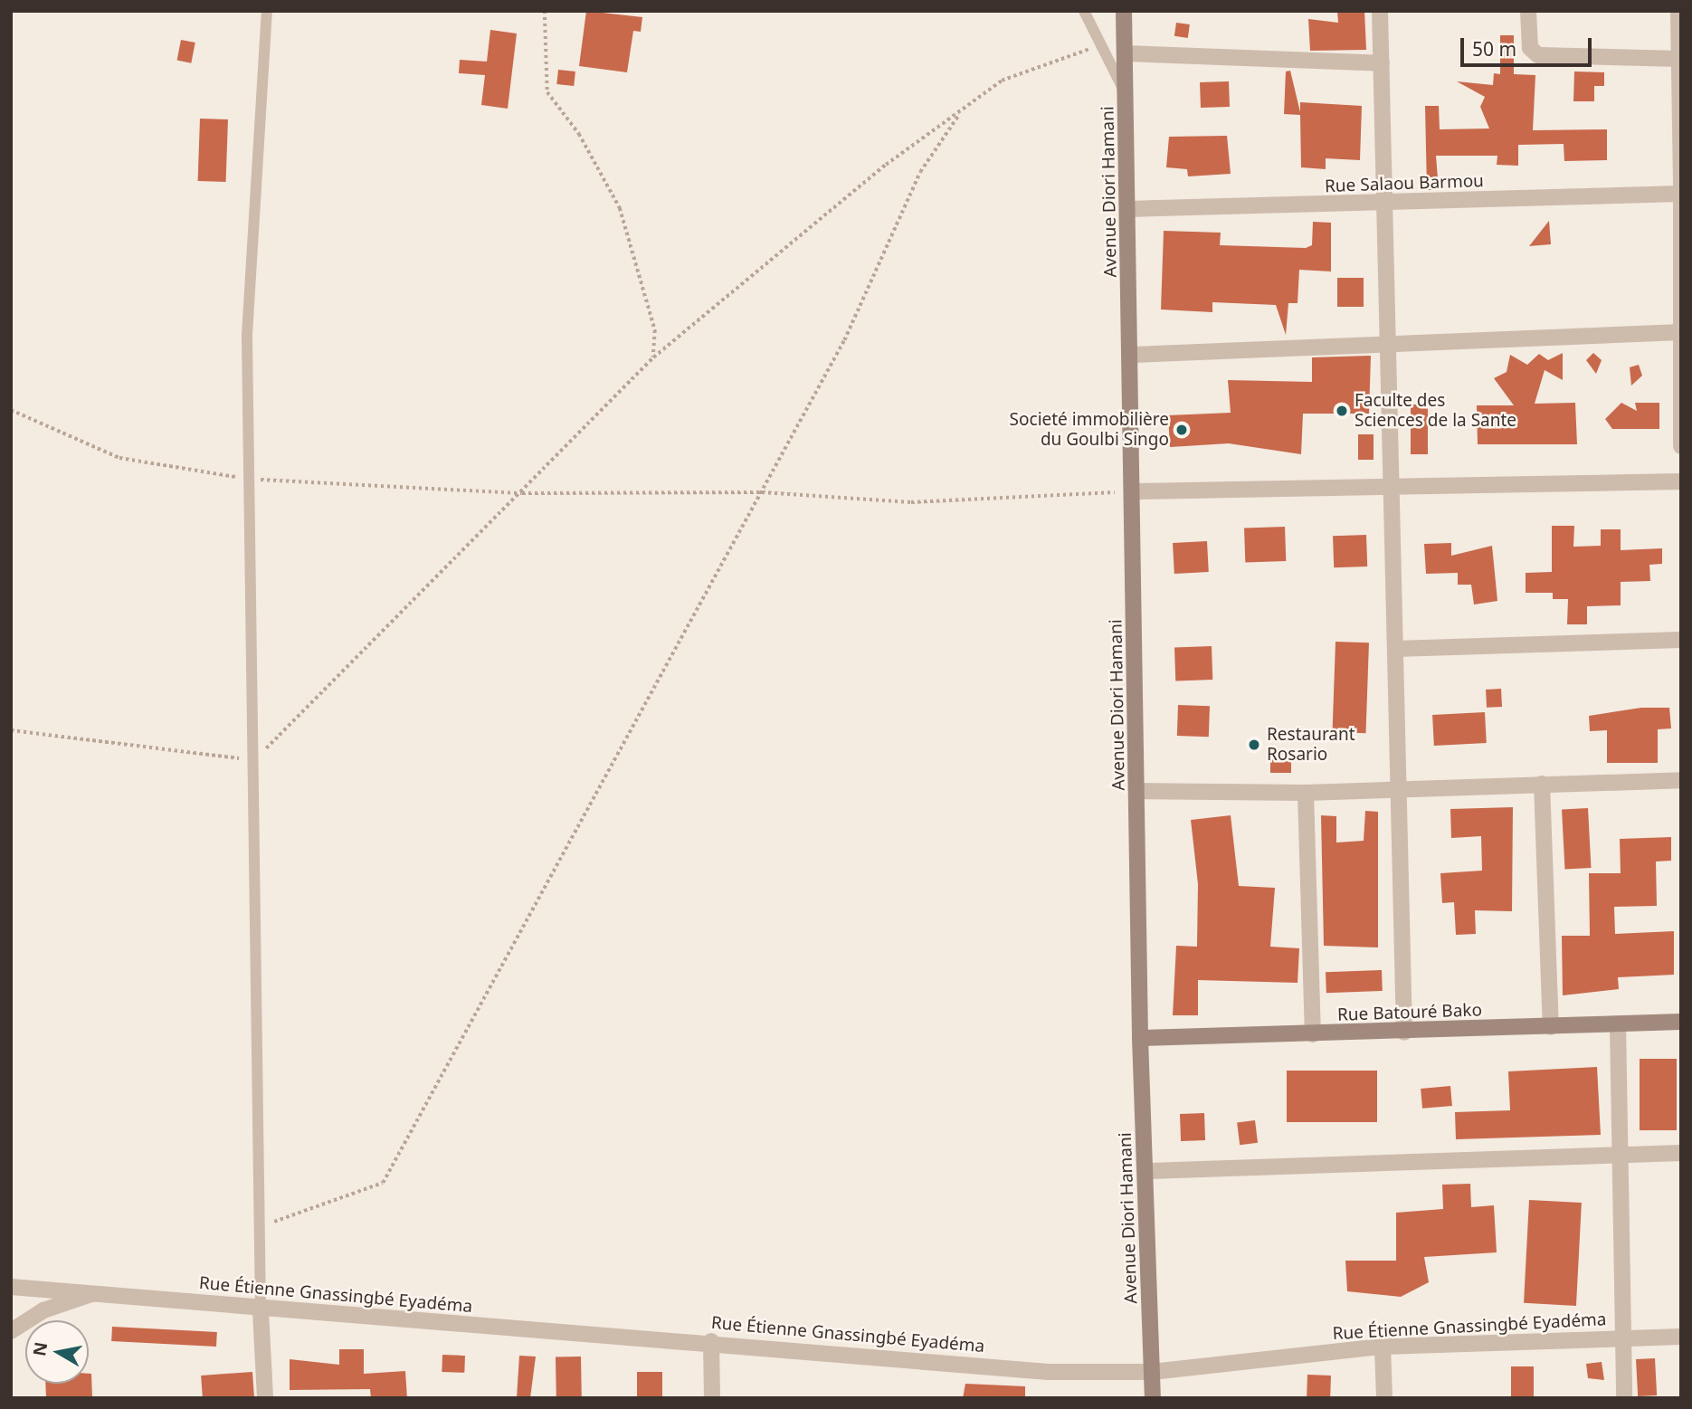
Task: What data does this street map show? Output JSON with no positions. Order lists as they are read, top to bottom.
{
  "streets": {
    "main road": ["Avenue Diori Hamani", "Rue Batouré Bako"],
    "street": ["Rue Salaou Barmou", "Rue Étienne Gnassingbé Eyadéma"]
  },
  "crossings": [
    ["Rue Salaou Barmou", "Avenue Diori Hamani"],
    ["Avenue Diori Hamani", "Rue Batouré Bako"],
    ["Avenue Diori Hamani", "Rue Étienne Gnassingbé Eyadéma"]
  ],
  "places": ["Faculte des Sciences de la Sante", "Societé immobilière du Goulbi Singo", "Restaurant Rosario"],
  "scale_bar": "50 m",
  "north": "left"
}
